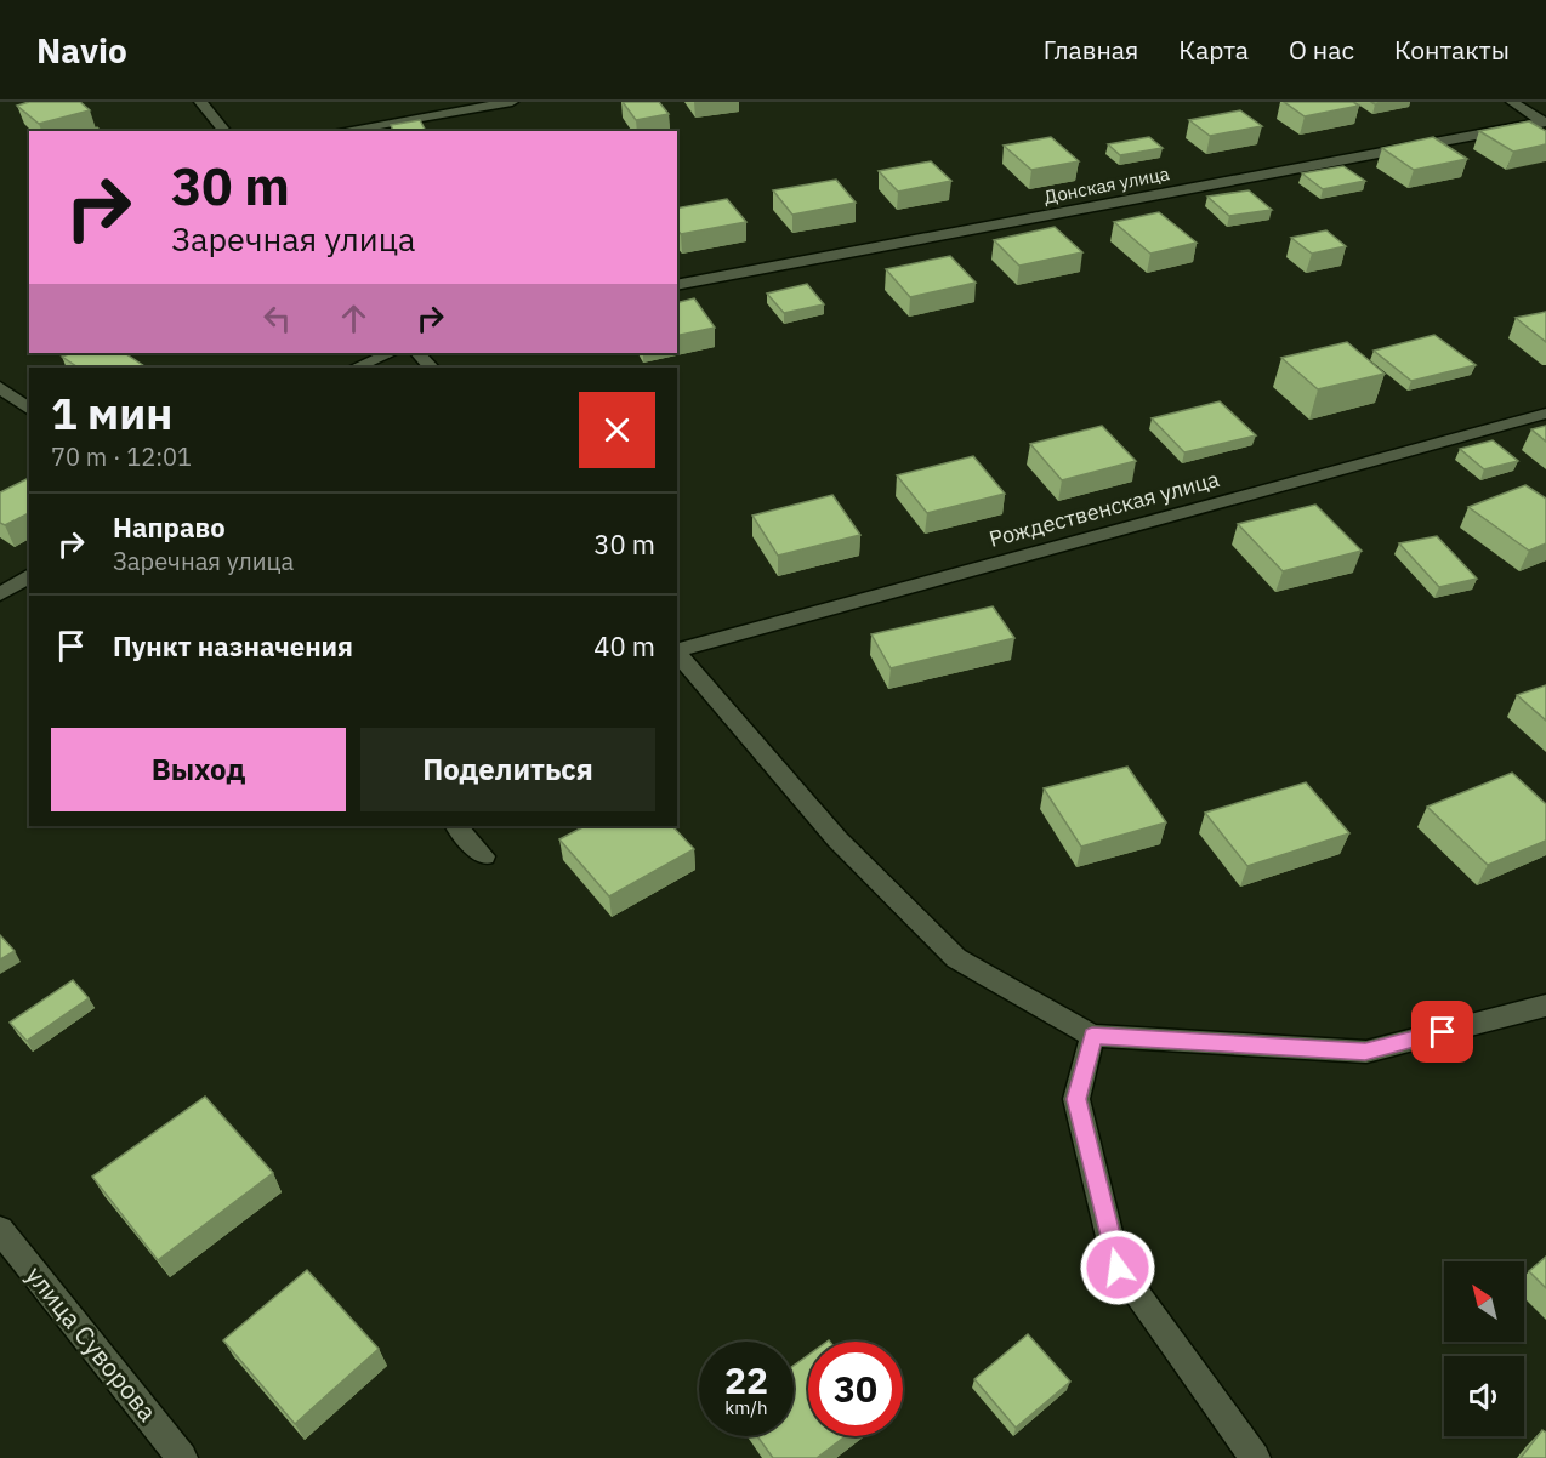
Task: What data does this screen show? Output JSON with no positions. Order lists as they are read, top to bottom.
{
  "streets": {
    "street": ["Донская улица", "Рождественская улица", "улица Суворова"]
  },
  "north": "top left",
  "page": {
    "header": "Navio",
    "nav": [
      "Главная",
      "Карта",
      "О нас",
      "Контакты"
    ],
    "turn": ["30 m", "Заречная улица"],
    "heading": ["1 мин", "70 m · 12:01"],
    "list": [
      {
        "name": "Направо",
        "note": "Заречная улица",
        "value": "30 m"
      },
      {
        "name": "Пункт назначения",
        "value": "40 m"
      }
    ],
    "buttons": ["Выход", "Поделиться"],
    "speed": "22 km/h",
    "limit": "30"
  }
}
